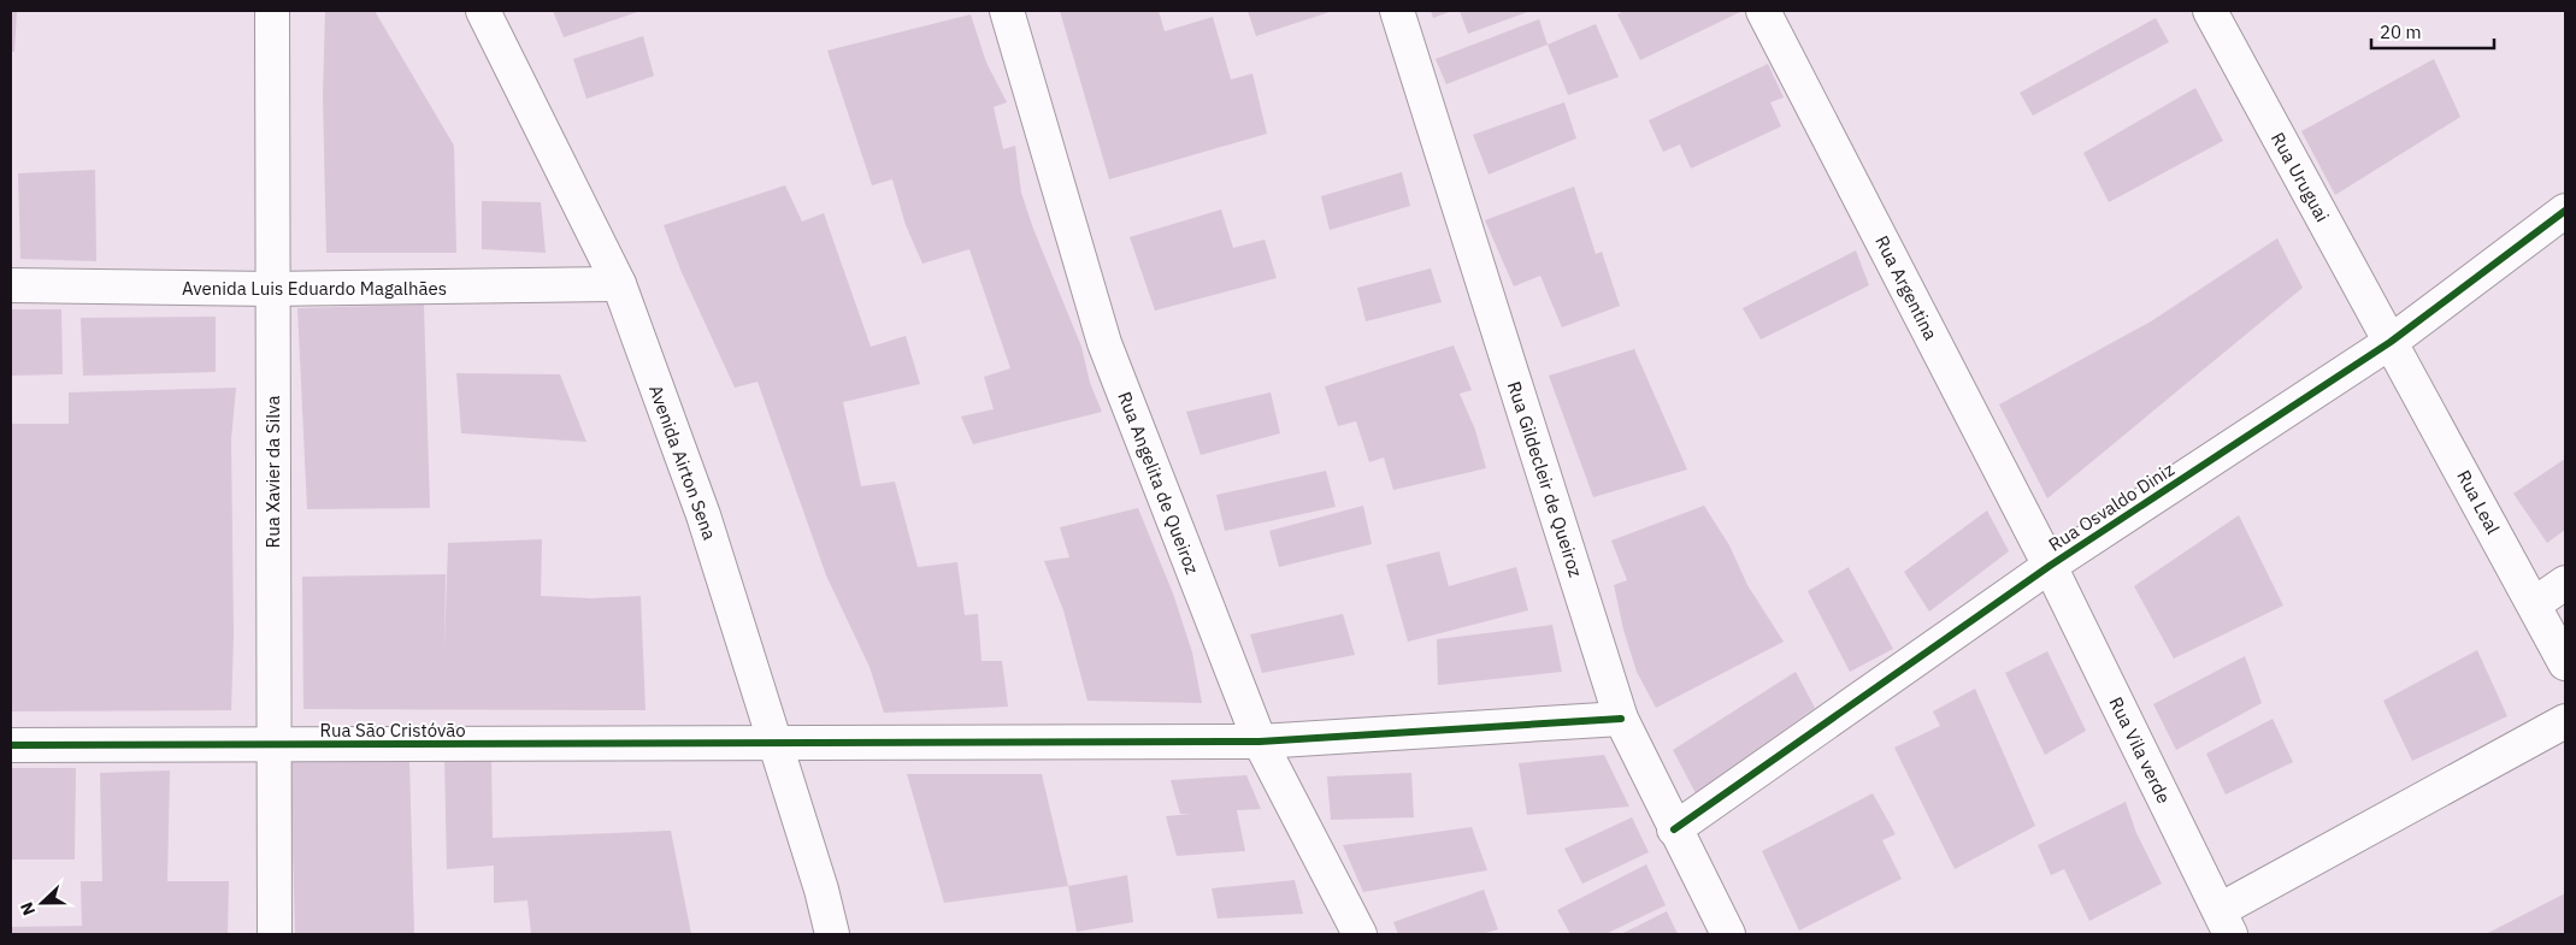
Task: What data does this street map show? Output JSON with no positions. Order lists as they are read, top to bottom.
{
  "streets": {
    "street": [
      "Rua Uruguai",
      "Avenida Luis Eduardo Magalhães",
      "Rua Argentina",
      "Avenida Airton Sena",
      "Rua Xavier da Silva",
      "Rua Gildecleir de Queiroz",
      "Rua Angelita de Queiroz",
      "Rua Leal",
      "Rua Osvaldo Diniz",
      "Rua São Cristóvão",
      "Rua Vila verde"
    ]
  },
  "crossings": [
    ["Rua Uruguai", "Rua Leal"],
    ["Rua Uruguai", "Rua Osvaldo Diniz"],
    ["Avenida Luis Eduardo Magalhães", "Avenida Airton Sena"],
    ["Avenida Luis Eduardo Magalhães", "Rua Xavier da Silva"],
    ["Rua Argentina", "Rua Osvaldo Diniz"],
    ["Rua Argentina", "Rua Vila verde"],
    ["Avenida Airton Sena", "Rua São Cristóvão"],
    ["Rua Xavier da Silva", "Rua São Cristóvão"],
    ["Rua Gildecleir de Queiroz", "Rua Osvaldo Diniz"],
    ["Rua Gildecleir de Queiroz", "Rua São Cristóvão"],
    ["Rua Angelita de Queiroz", "Rua São Cristóvão"],
    ["Rua Leal", "Rua Osvaldo Diniz"],
    ["Rua Osvaldo Diniz", "Rua Vila verde"]
  ],
  "scale_bar": "20 m",
  "north": "left"
}
